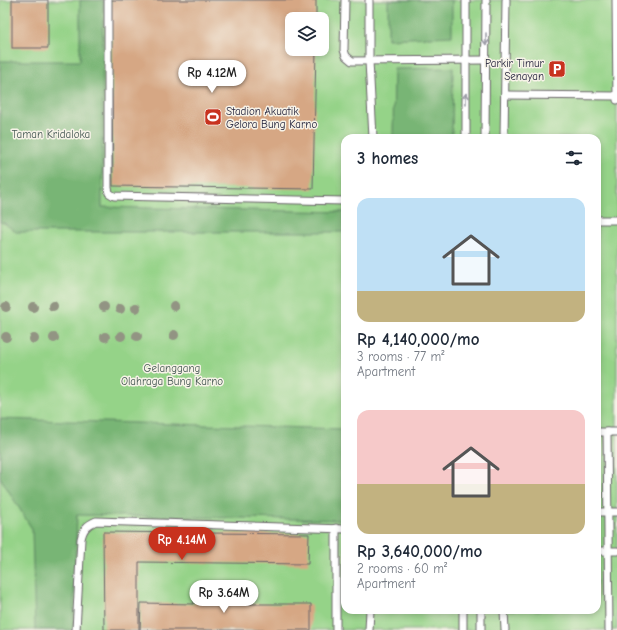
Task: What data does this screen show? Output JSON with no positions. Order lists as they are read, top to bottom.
{
  "parks": ["Taman Kridaloka", "Gelanggang Olahraga Bung Karno"],
  "places": {
    "parking": ["Parkir Timur Senayan"],
    "sports": ["Stadion Akuatik Gelora Bung Karno"]
  },
  "page": {
    "price": ["Rp 4.12M", "Rp 4.14M", "Rp 3.64M"],
    "heading": "3 homes",
    "list": [
      {
        "name": "Rp 4,140,000/mo",
        "note": "3 rooms · 77 m² · Apartment"
      },
      {
        "name": "Rp 3,640,000/mo",
        "note": "2 rooms · 60 m² · Apartment"
      }
    ]
  }
}
